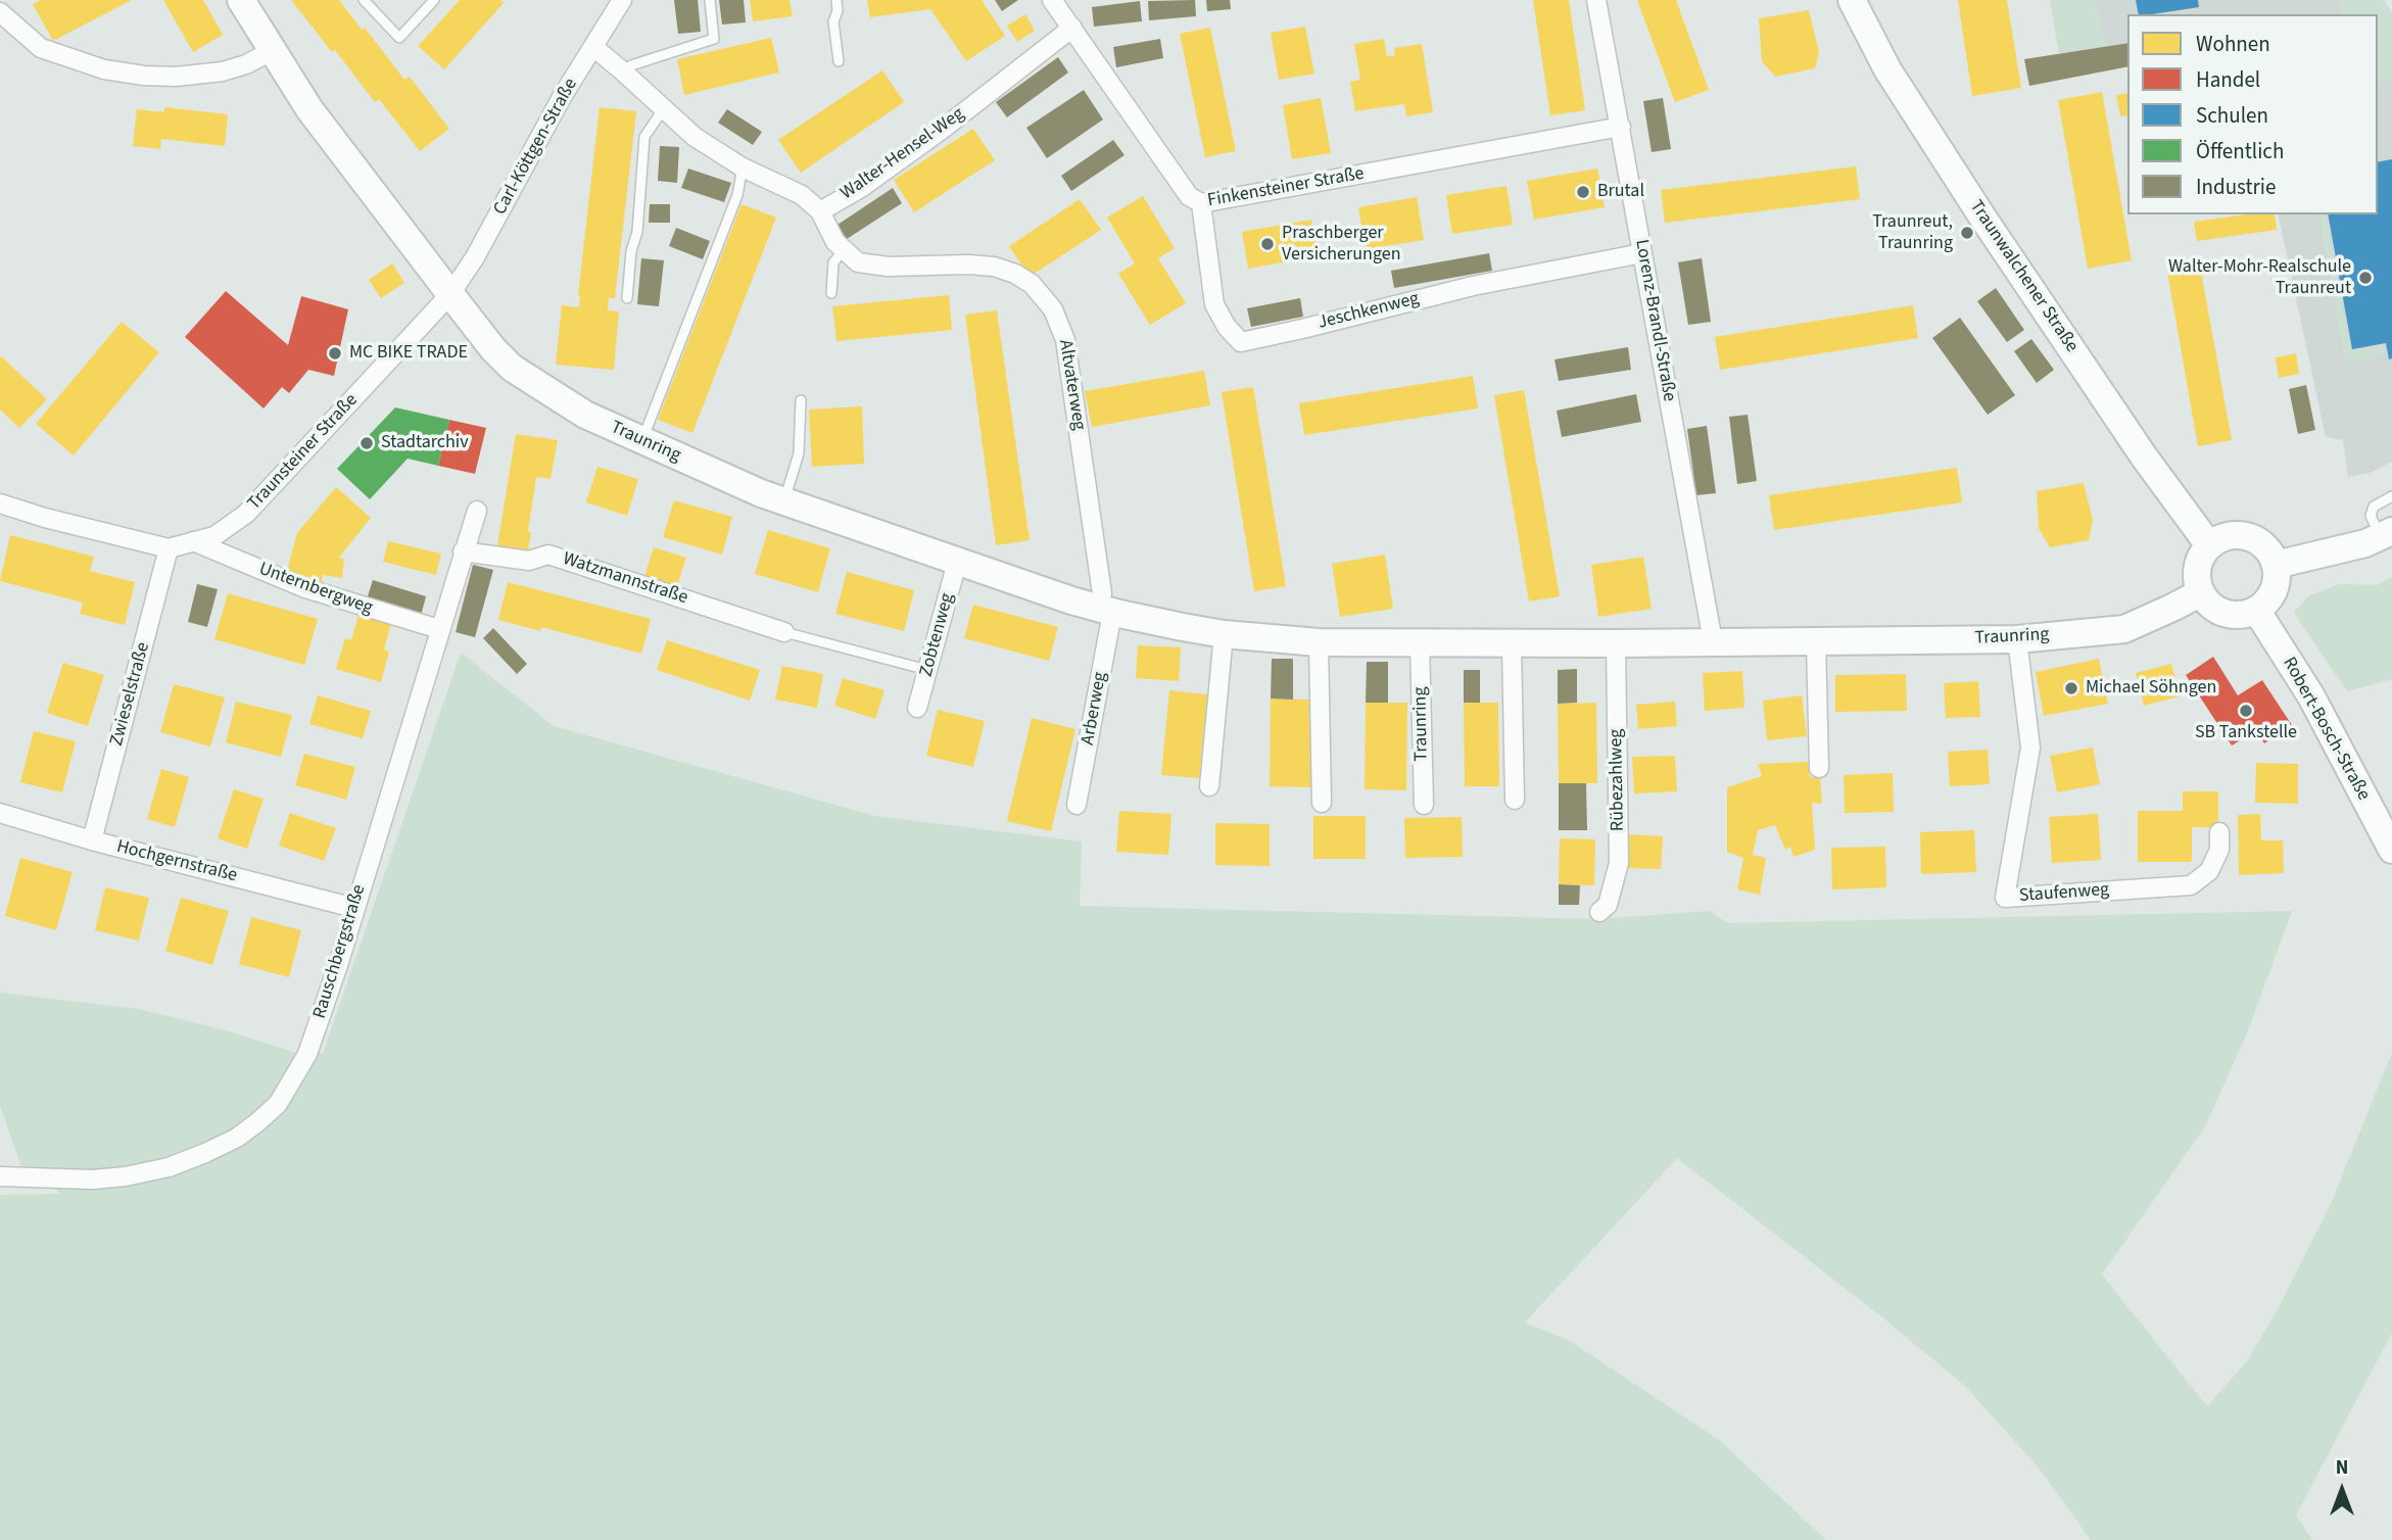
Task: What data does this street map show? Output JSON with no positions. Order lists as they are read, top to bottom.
{
  "streets": {
    "street": [
      "Carl-Köttgen-Straße",
      "Walter-Hensel-Weg",
      "Finkensteiner Straße",
      "Traunwalchener Straße",
      "Jeschkenweg",
      "Lorenz-Brandl-Straße",
      "Altvaterweg",
      "Traunring",
      "Traunsteiner Straße",
      "Watzmannstraße",
      "Unternbergweg",
      "Zobtenweg",
      "Zwieselstraße",
      "Arberweg",
      "Robert-Bosch-Straße",
      "Rübezahlweg",
      "Hochgernstraße",
      "Staufenweg",
      "Rauschbergstraße"
    ]
  },
  "crossings": [
    ["Carl-Köttgen-Straße", "Traunring"],
    ["Carl-Köttgen-Straße", "Traunsteiner Straße"],
    ["Walter-Hensel-Weg", "Finkensteiner Straße"],
    ["Finkensteiner Straße", "Jeschkenweg"],
    ["Finkensteiner Straße", "Lorenz-Brandl-Straße"],
    ["Traunwalchener Straße", "Traunring"],
    ["Traunwalchener Straße", "Robert-Bosch-Straße"],
    ["Jeschkenweg", "Lorenz-Brandl-Straße"],
    ["Lorenz-Brandl-Straße", "Traunring"],
    ["Altvaterweg", "Traunring"],
    ["Altvaterweg", "Arberweg"],
    ["Traunring", "Traunsteiner Straße"],
    ["Traunring", "Zobtenweg"],
    ["Traunring", "Arberweg"],
    ["Traunring", "Robert-Bosch-Straße"],
    ["Traunring", "Rübezahlweg"],
    ["Traunring", "Staufenweg"],
    ["Traunsteiner Straße", "Unternbergweg"],
    ["Traunsteiner Straße", "Zwieselstraße"],
    ["Watzmannstraße", "Rauschbergstraße"],
    ["Unternbergweg", "Rauschbergstraße"],
    ["Zwieselstraße", "Hochgernstraße"],
    ["Hochgernstraße", "Rauschbergstraße"]
  ],
  "places": [
    "Brutal",
    "Traunreut, Traunring",
    "Praschberger Versicherungen",
    "Walter-Mohr-Realschule Traunreut",
    "MC BIKE TRADE",
    "Stadtarchiv",
    "Michael Söhngen",
    "SB Tankstelle"
  ],
  "legend": [
    "Wohnen",
    "Handel",
    "Schulen",
    "Öffentlich",
    "Industrie"
  ],
  "north": "top"
}
